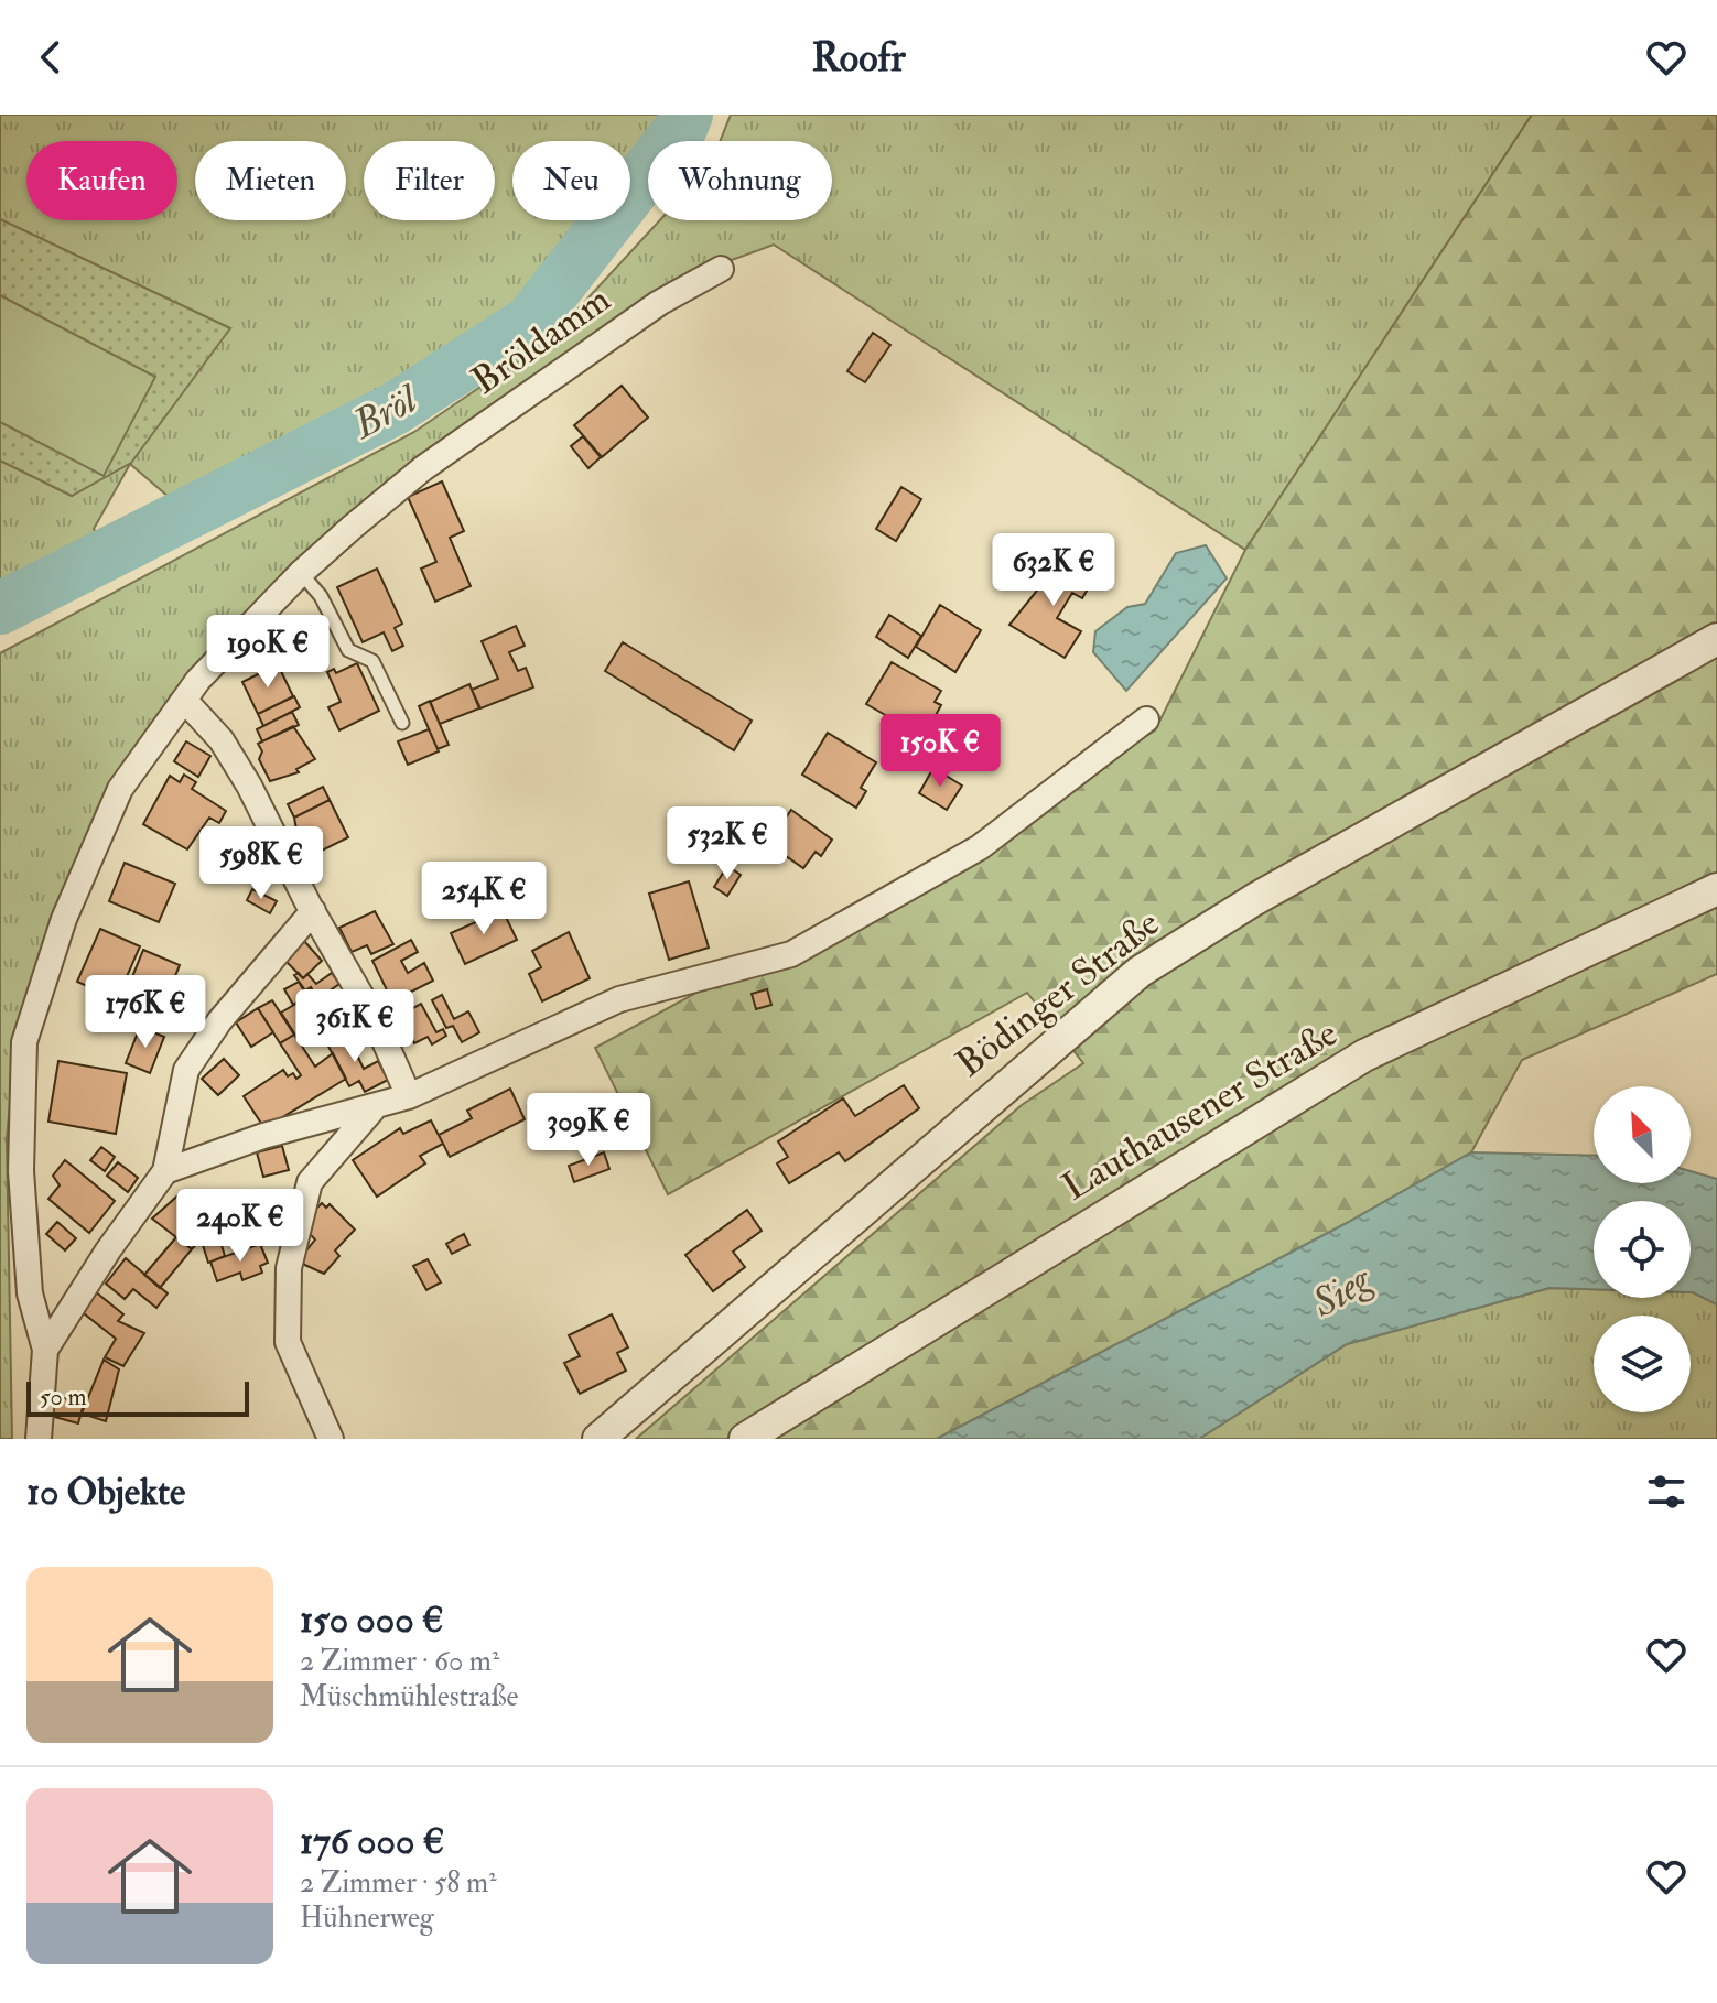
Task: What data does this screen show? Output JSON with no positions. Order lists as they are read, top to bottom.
{
  "streets": {
    "street": ["Bröldamm", "Bödinger Straße", "Lauthausener Straße"]
  },
  "water": ["Bröl", "Sieg"],
  "scale_bar": "50 m",
  "north": "top left",
  "page": {
    "header": "Roofr",
    "chip": [
      "Kaufen",
      "Mieten",
      "Filter",
      "Neu",
      "Wohnung"
    ],
    "price": [
      "632K €",
      "190K €",
      "150K €",
      "532K €",
      "598K €",
      "254K €",
      "176K €",
      "361K €",
      "309K €",
      "240K €"
    ],
    "scale": "50 m",
    "heading": "10 Objekte",
    "list": [
      {
        "name": "150 000 €",
        "note": "2 Zimmer · 60 m² · Müschmühlestraße"
      },
      {
        "name": "176 000 €",
        "note": "2 Zimmer · 58 m² · Hühnerweg"
      }
    ]
  }
}
